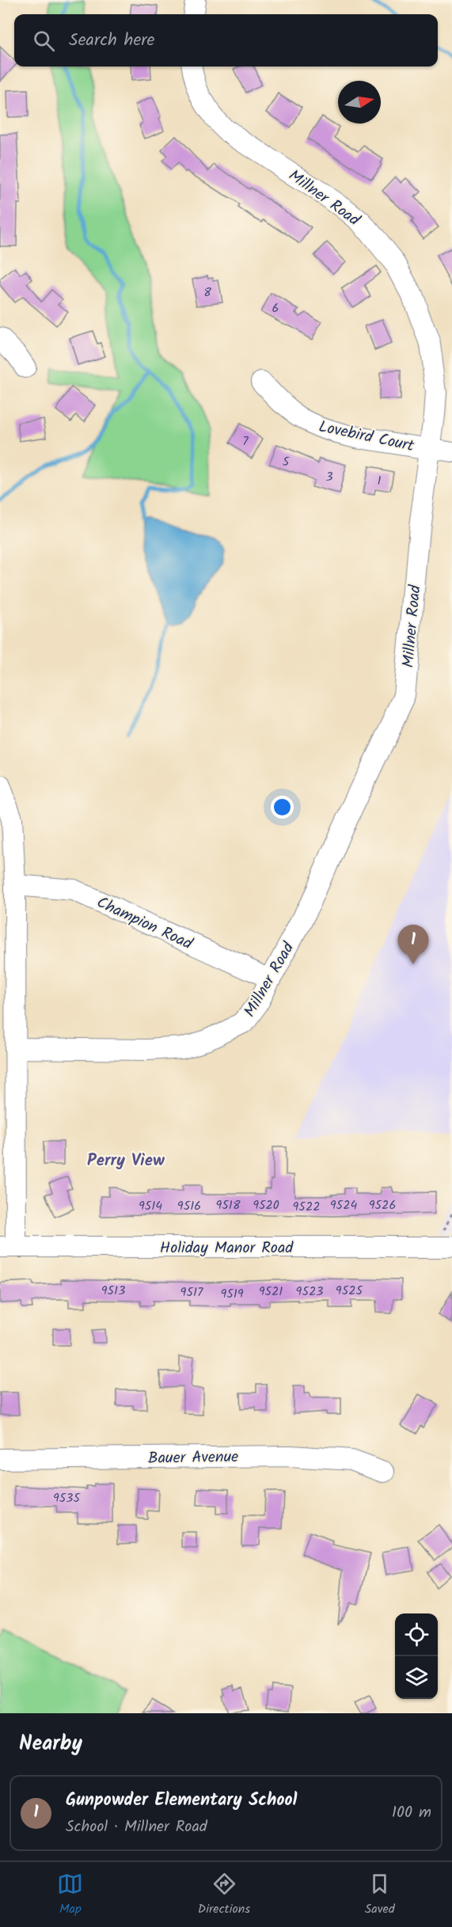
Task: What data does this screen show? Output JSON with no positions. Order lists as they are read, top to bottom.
{
  "streets": {
    "street": [
      "Millner Road",
      "Lovebird Court",
      "Champion Road",
      "Holiday Manor Road",
      "Bauer Avenue"
    ]
  },
  "crossings": [
    ["Millner Road", "Lovebird Court"],
    ["Millner Road", "Champion Road"]
  ],
  "districts": ["Perry View"],
  "house_numbers": [
    "8",
    "6",
    "7",
    "5",
    "3",
    "1",
    "9518",
    "9520",
    "9524",
    "9526",
    "9514",
    "9516",
    "9522",
    "9513",
    "9525",
    "9521",
    "9523",
    "9517",
    "9519",
    "9535"
  ],
  "north": "right",
  "page": {
    "search": "Search here",
    "pins": "1",
    "heading": "Nearby",
    "list": [
      {
        "mark": "1",
        "name": "Gunpowder Elementary School",
        "note": "School · Millner Road",
        "value": "100 m"
      }
    ],
    "nav": ["Map", "Directions", "Saved"]
  }
}
